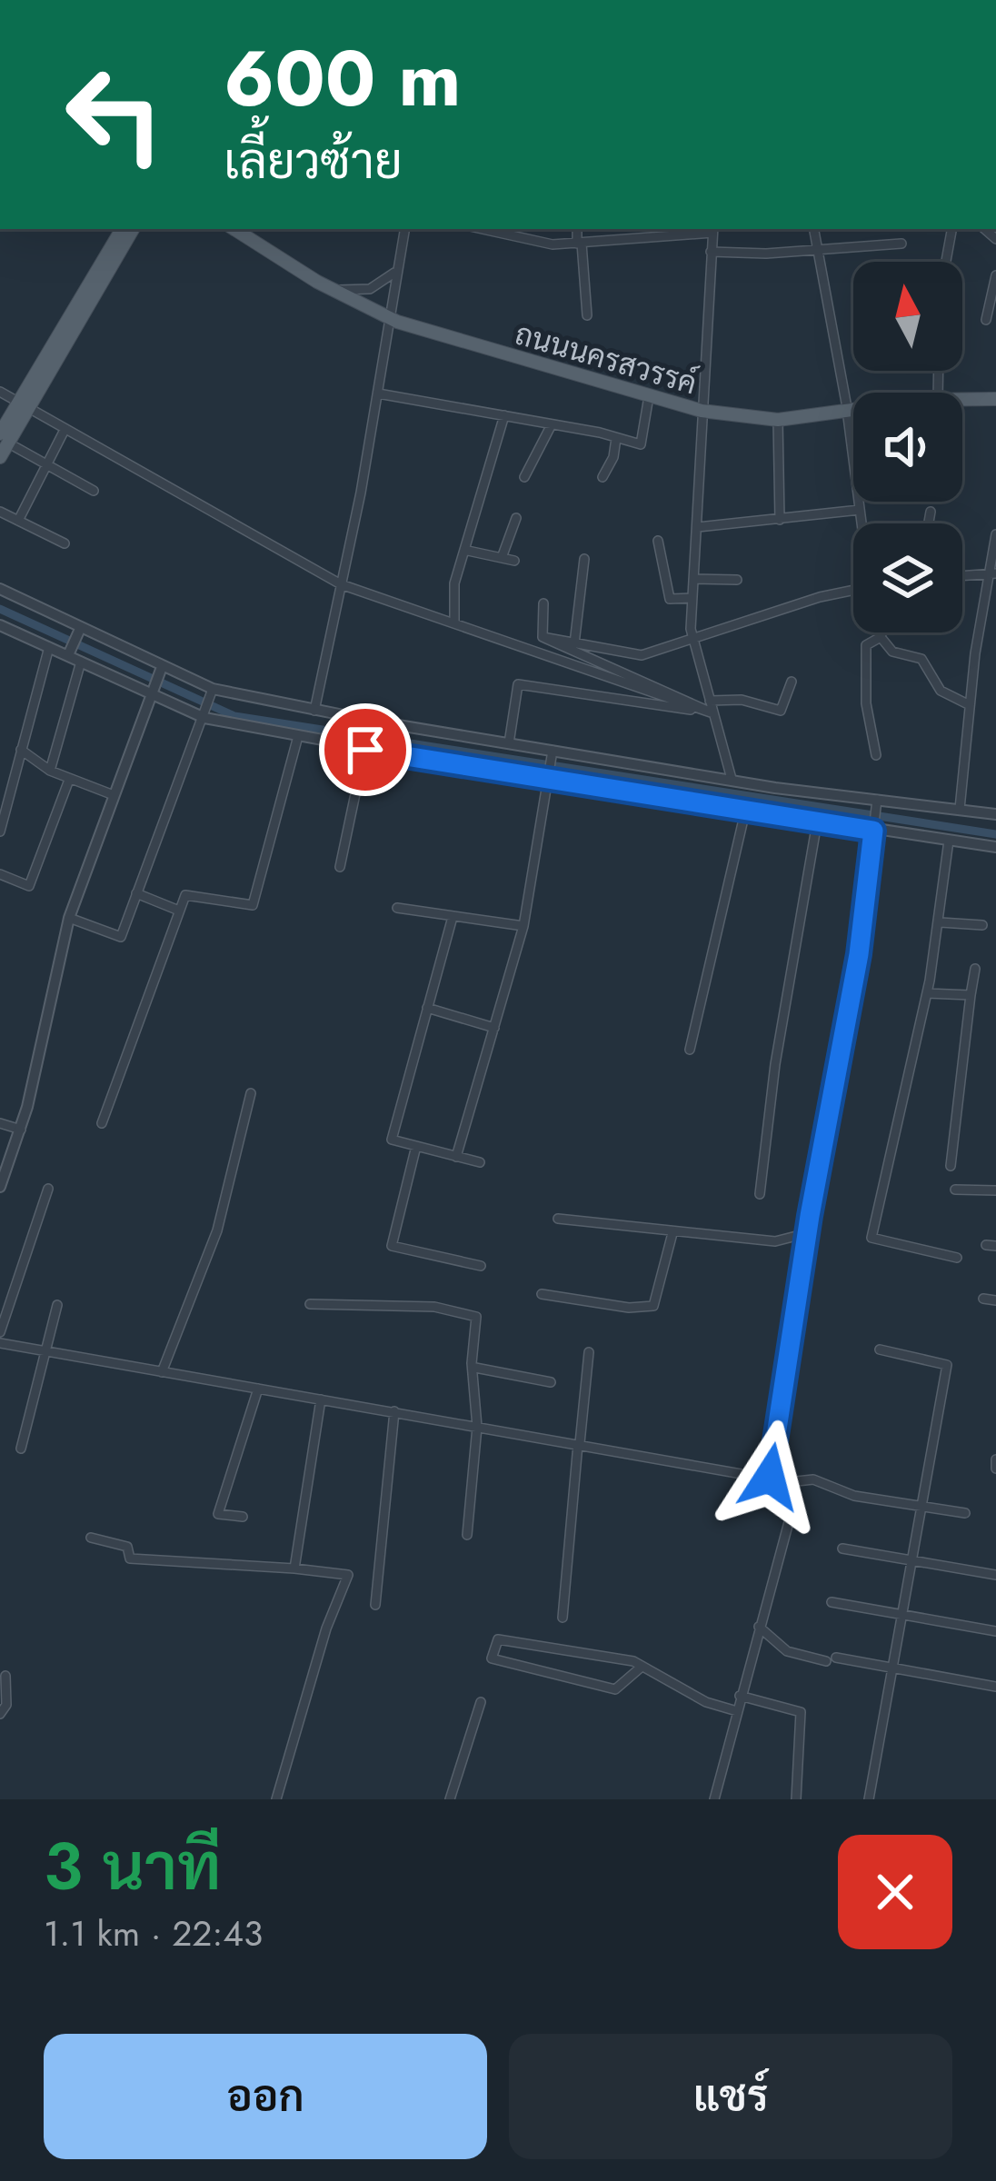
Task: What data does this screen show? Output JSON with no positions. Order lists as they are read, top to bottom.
{
  "streets": {
    "main road": ["ถนนนครสวรรค์"]
  },
  "north": "top",
  "page": {
    "turn": ["600 m", "เลี้ยวซ้าย"],
    "heading": ["3 นาที", "1.1 km · 22:43"],
    "buttons": ["ออก", "แชร์"]
  }
}
